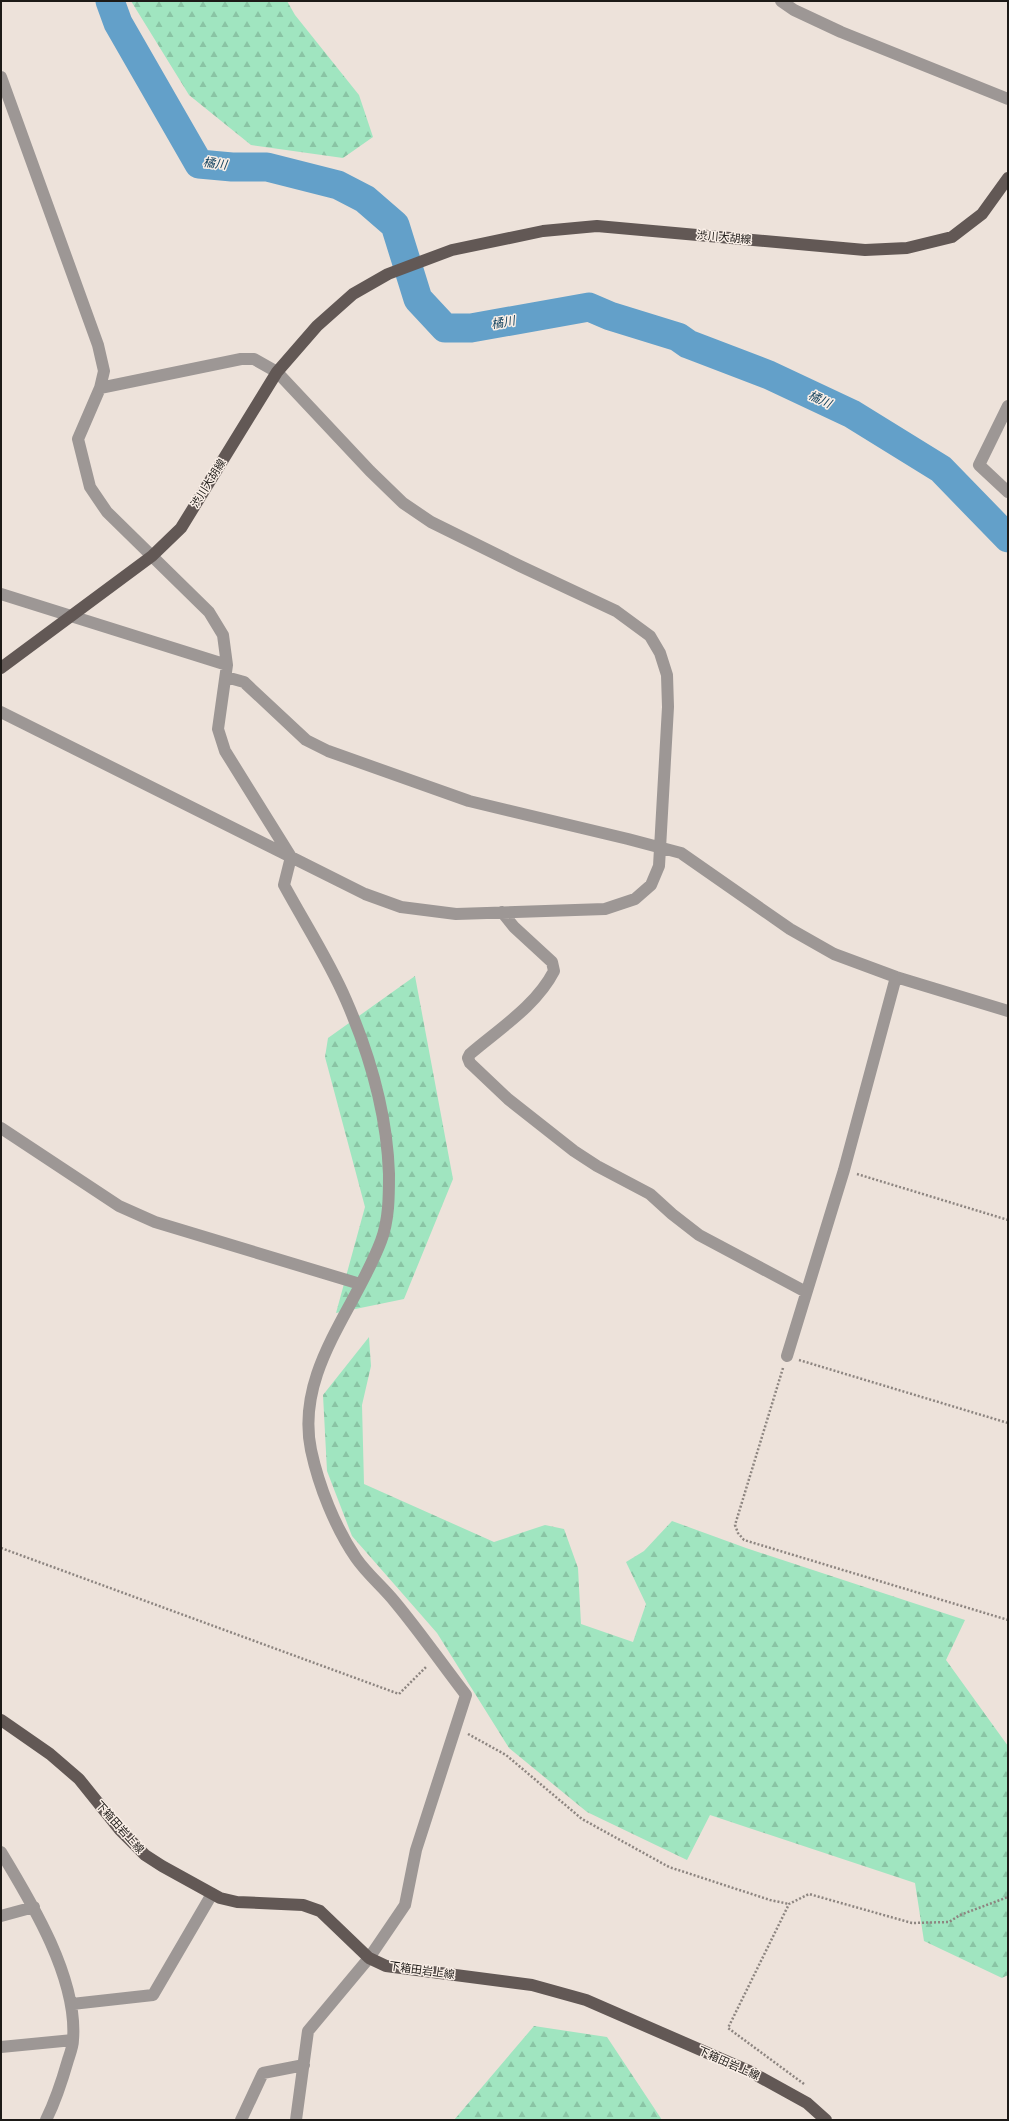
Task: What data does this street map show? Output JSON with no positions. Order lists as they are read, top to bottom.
{
  "streets": {
    "main road": ["渋川大胡線", "下箱田岩上線"]
  },
  "water": ["橘川"]
}
